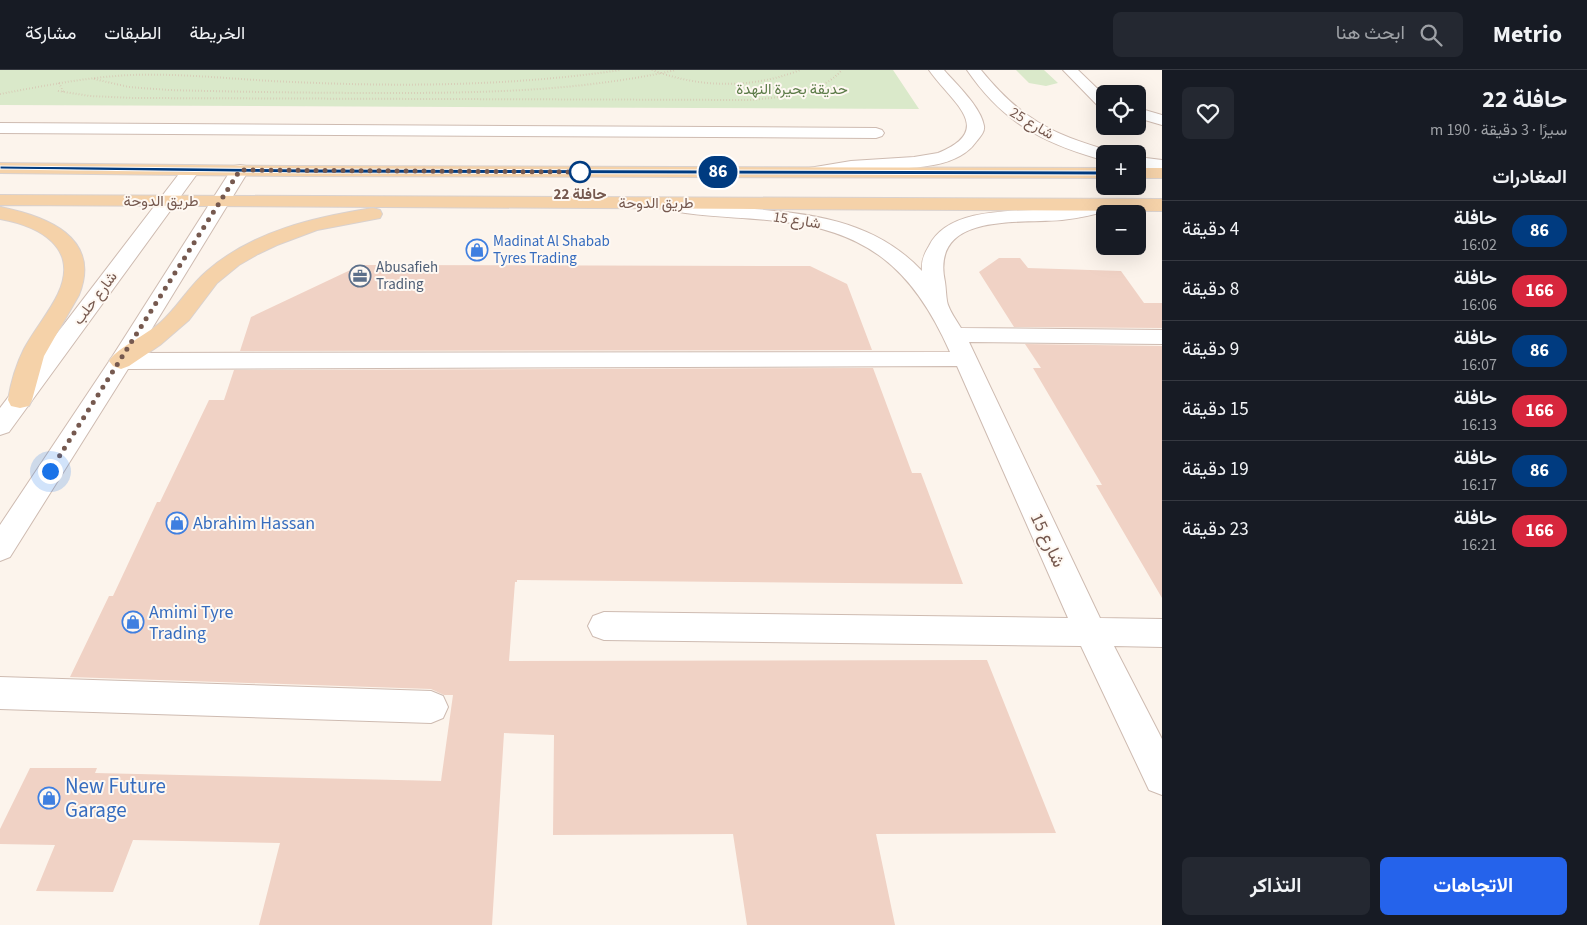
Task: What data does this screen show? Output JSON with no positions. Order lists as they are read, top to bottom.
{
  "streets": {
    "main road": ["طريق الدوحة"],
    "street": ["شارع 25", "شارع 15", "شارع حلب"]
  },
  "crossings": [
    ["طريق الدوحة", "شارع 15"],
    ["طريق الدوحة", "شارع حلب"]
  ],
  "parks": ["حديقة بحيرة النهدة"],
  "places": {
    "other": ["حافلة 22"],
    "shop": [
      "Madinat Al Shabab Tyres Trading",
      "Abrahim Hassan",
      "Amimi Tyre Trading",
      "New Future Garage"
    ],
    "office": ["Abusafieh Trading"]
  },
  "lines": ["bus line 86"],
  "page": {
    "header": "Metrio",
    "search": "ابحث هنا",
    "nav": ["الخريطة", "الطبقات", "مشاركة"],
    "heading": [
      ["حافلة 22", "سيرًا · 3 دقيقة · 190 m"],
      "المغادرات"
    ],
    "on_map": "86",
    "map_buttons": ["+", "−"],
    "list": [
      {
        "mark": "86",
        "name": "حافلة",
        "note": "16:02",
        "value": "4 دقيقة"
      },
      {
        "mark": "166",
        "name": "حافلة",
        "note": "16:06",
        "value": "8 دقيقة"
      },
      {
        "mark": "86",
        "name": "حافلة",
        "note": "16:07",
        "value": "9 دقيقة"
      },
      {
        "mark": "166",
        "name": "حافلة",
        "note": "16:13",
        "value": "15 دقيقة"
      },
      {
        "mark": "86",
        "name": "حافلة",
        "note": "16:17",
        "value": "19 دقيقة"
      },
      {
        "mark": "166",
        "name": "حافلة",
        "note": "16:21",
        "value": "23 دقيقة"
      }
    ],
    "buttons": ["الاتجاهات", "التذاكر"]
  }
}
